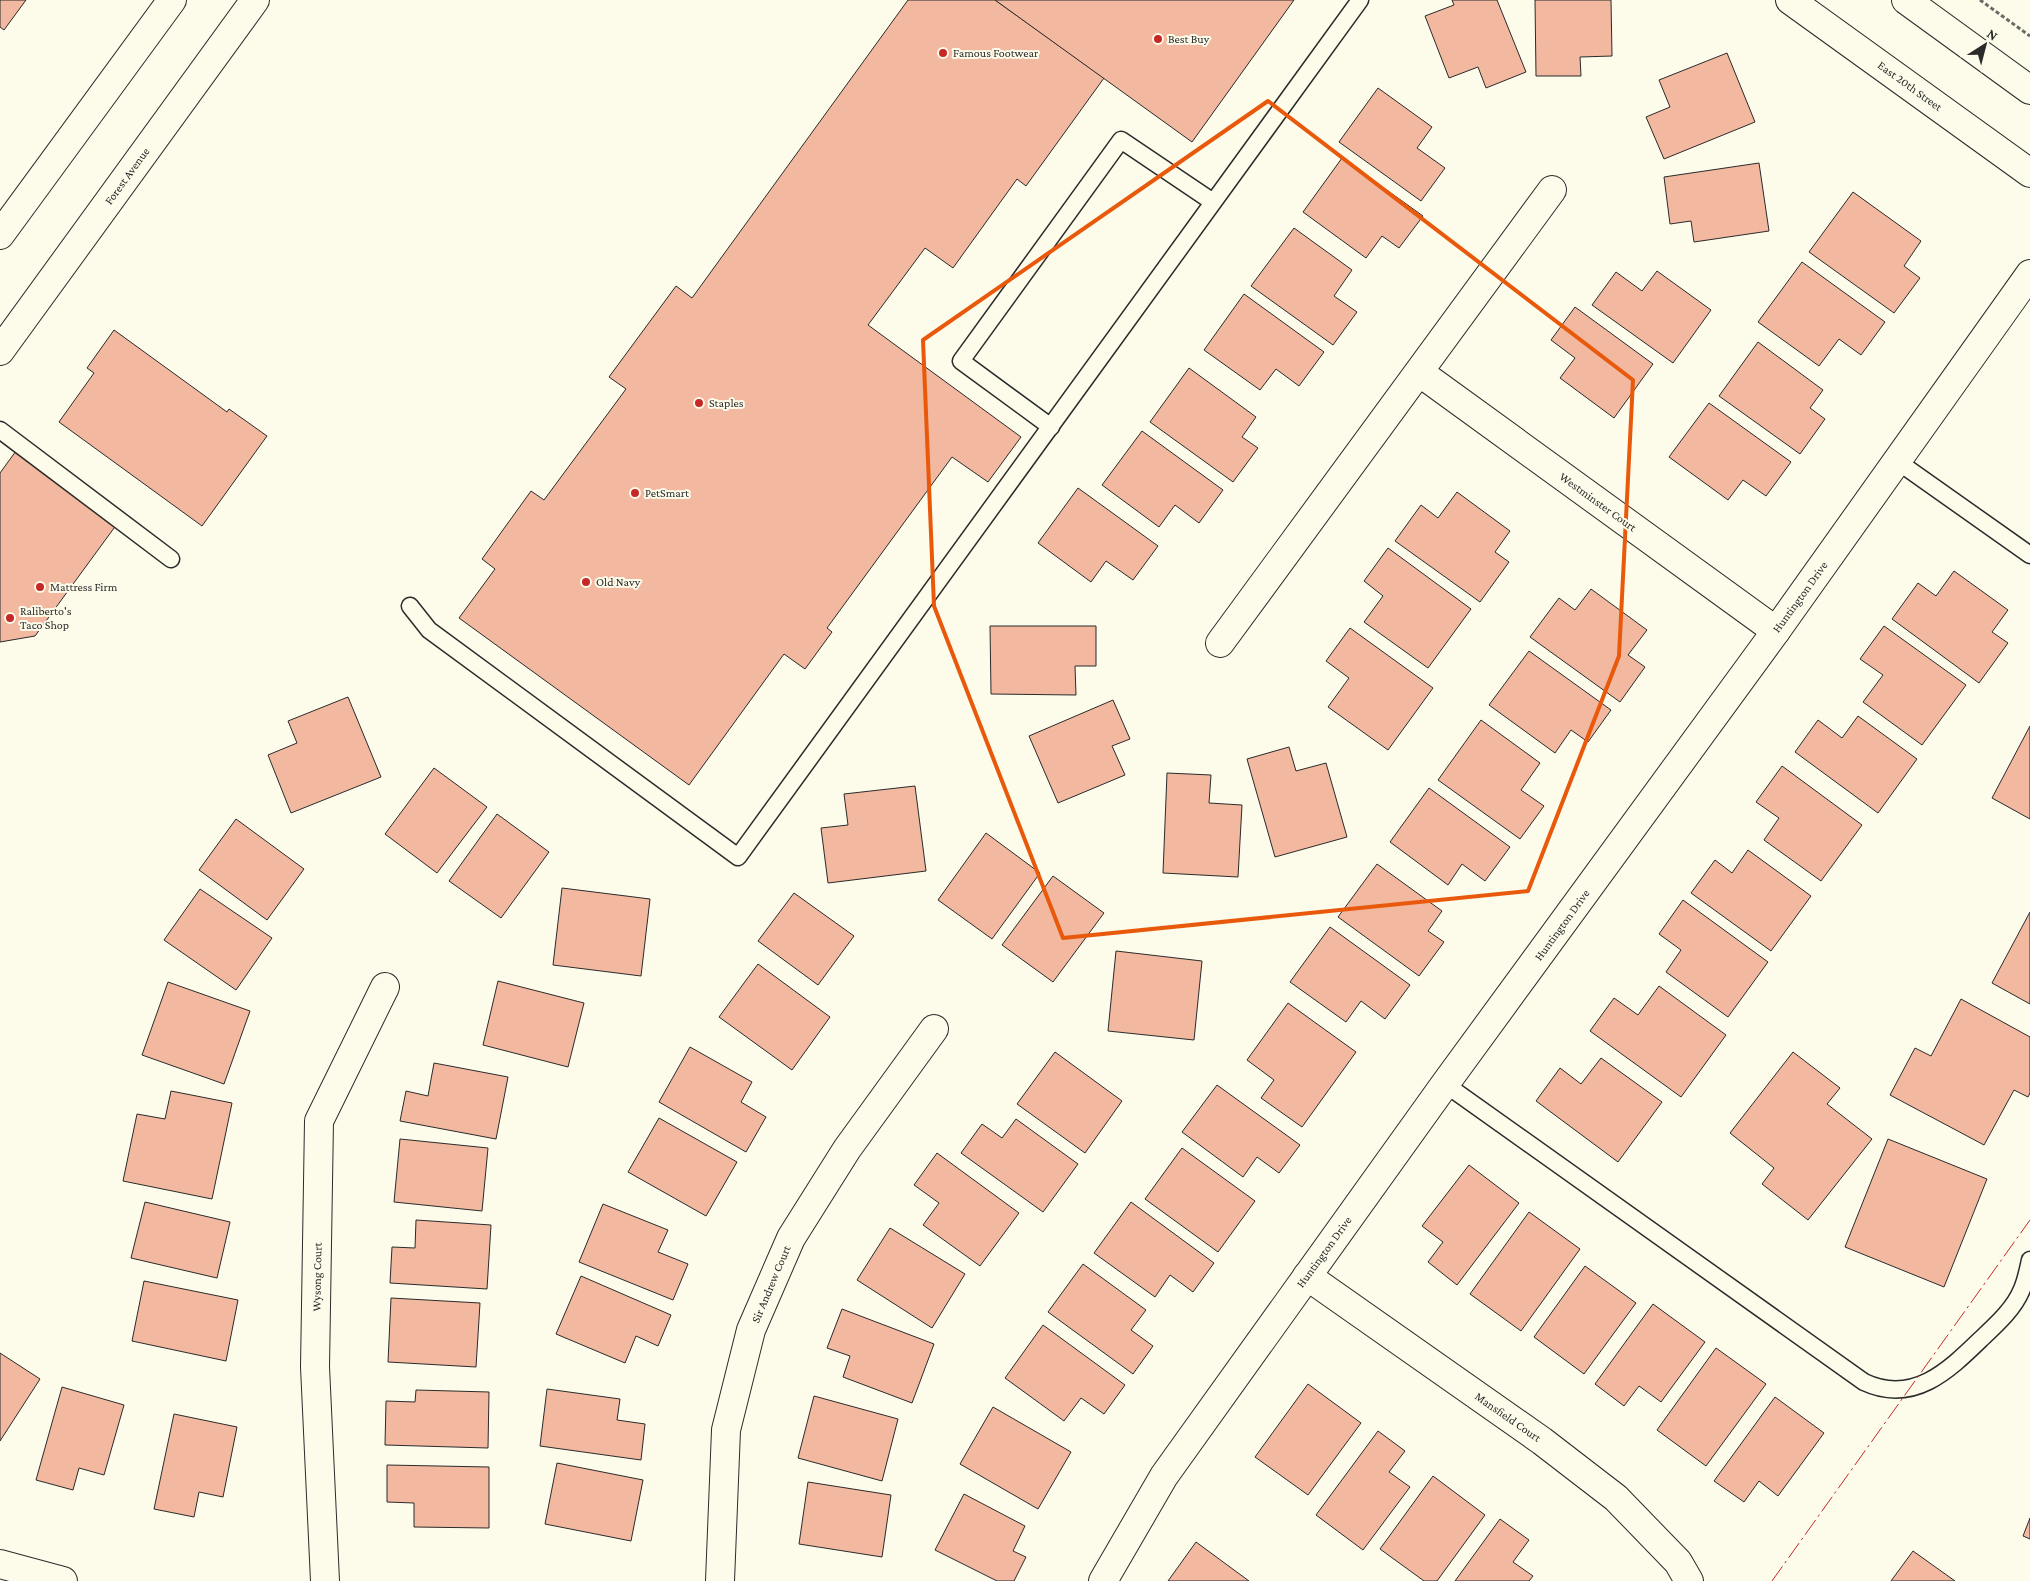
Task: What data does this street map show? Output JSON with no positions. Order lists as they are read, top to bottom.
{
  "streets": {
    "street": [
      "East 20th Street",
      "Forest Avenue",
      "Westminster Court",
      "Huntington Drive",
      "Wysong Court",
      "Sir Andrew Court",
      "Mansfield Court"
    ]
  },
  "crossings": [
    ["Westminster Court", "Huntington Drive"],
    ["Huntington Drive", "Mansfield Court"]
  ],
  "places": [
    "Best Buy",
    "Famous Footwear",
    "Staples",
    "PetSmart",
    "Old Navy",
    "Mattress Firm",
    "Raliberto's Taco Shop"
  ],
  "north": "top right"
}
